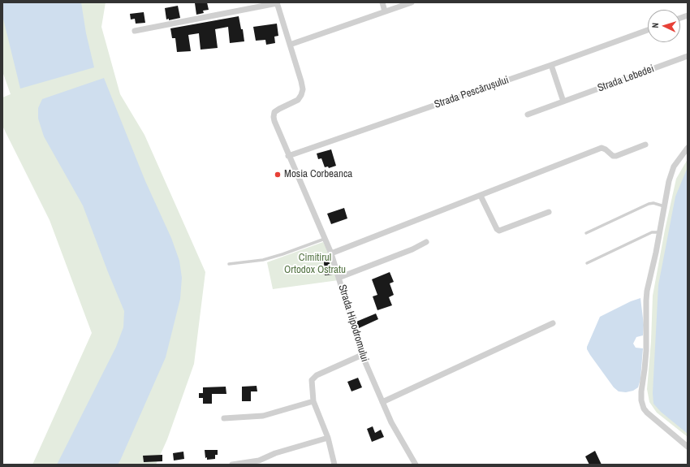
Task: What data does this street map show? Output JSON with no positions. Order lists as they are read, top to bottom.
{
  "streets": {
    "street": ["Strada Lebedei", "Strada Pescărușului", "Strada Hipodromului"]
  },
  "crossings": [
    ["Strada Pescărușului", "Strada Hipodromului"]
  ],
  "parks": ["Cimitirul Ortodox Ostratu"],
  "places": ["Mosia Corbeanca"],
  "north": "left"
}
